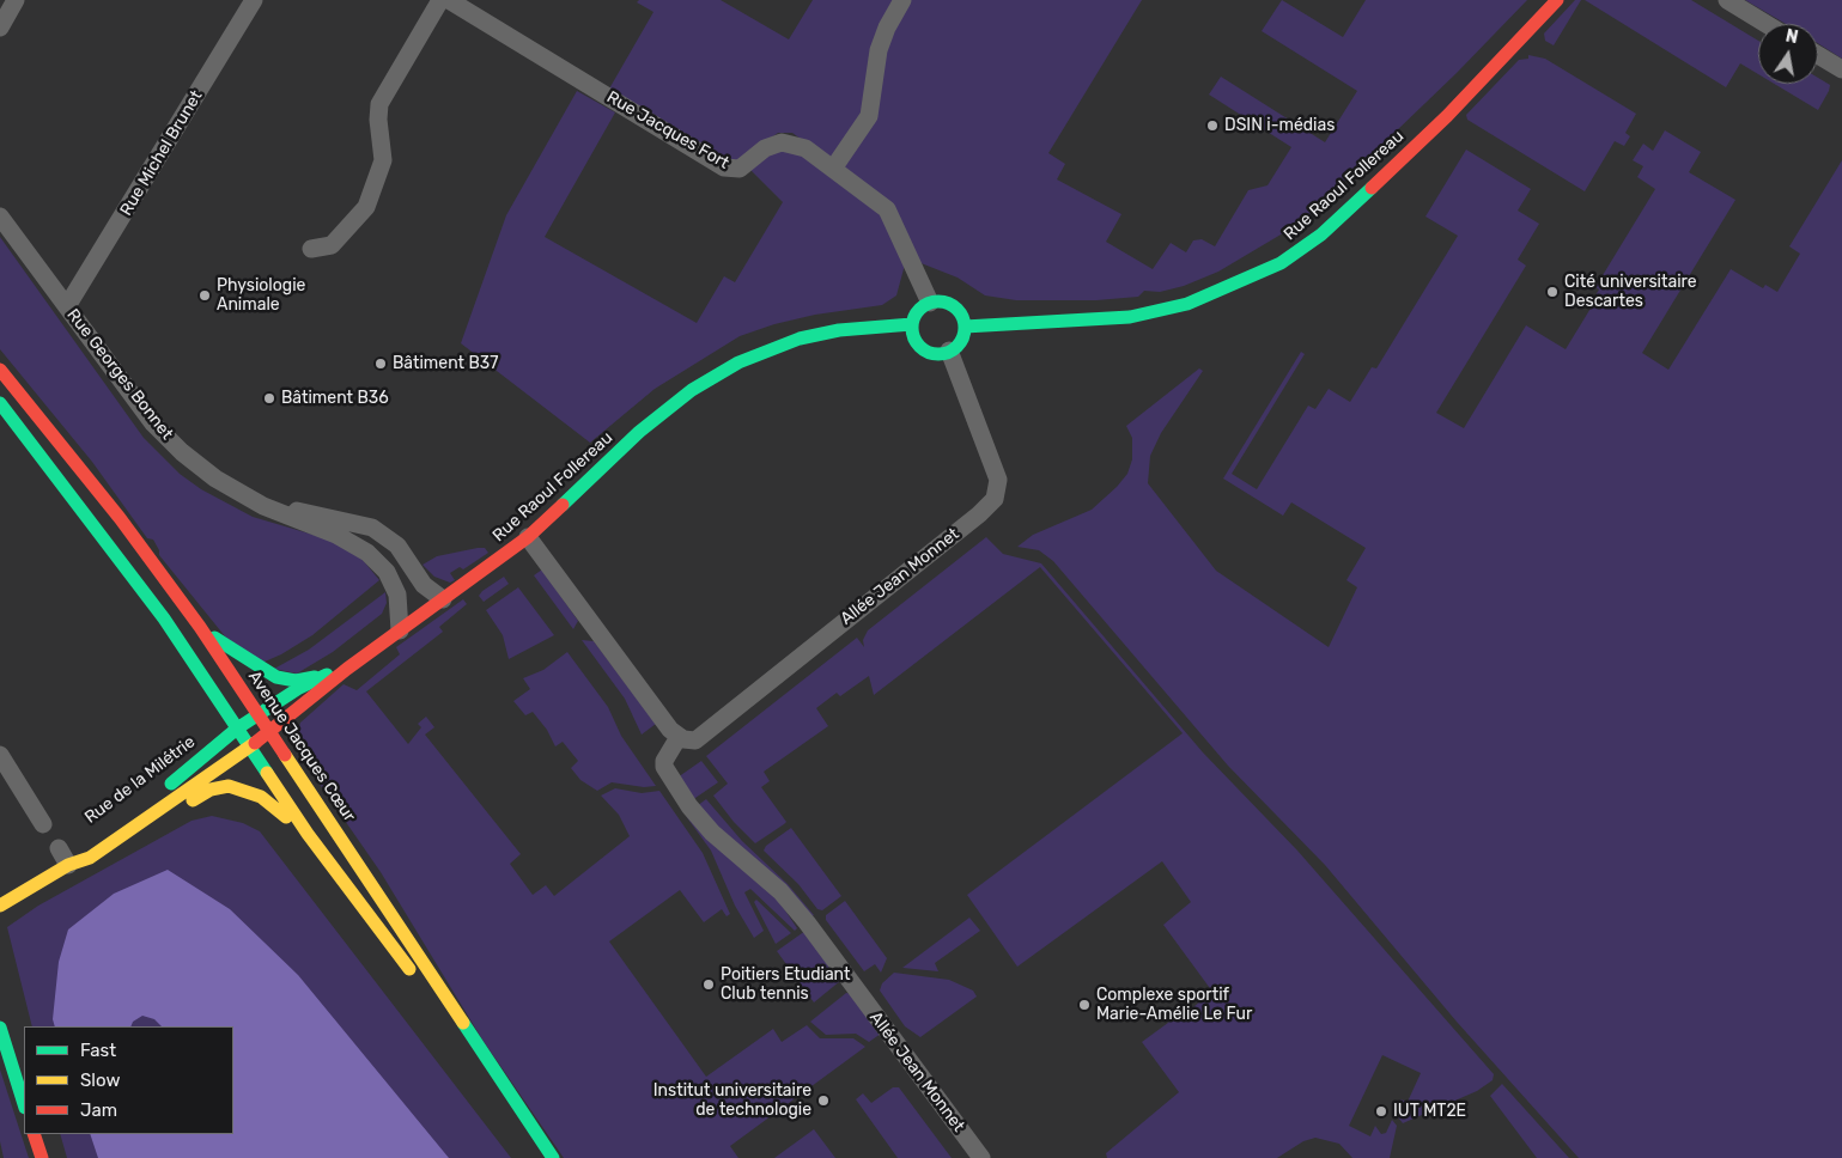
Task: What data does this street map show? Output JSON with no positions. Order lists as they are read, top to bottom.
{
  "streets": {
    "street": [
      "Rue Jacques Fort",
      "Rue Michel Brunet",
      "Rue Raoul Follereau",
      "Rue Georges Bonnet",
      "Allée Jean Monnet",
      "Avenue Jacques Cœur",
      "Rue de la Milétrie"
    ]
  },
  "crossings": [
    ["Rue Jacques Fort", "Rue Raoul Follereau"],
    ["Rue Jacques Fort", "Allée Jean Monnet"],
    ["Rue Michel Brunet", "Rue Georges Bonnet"],
    ["Rue Raoul Follereau", "Rue Georges Bonnet"],
    ["Rue Raoul Follereau", "Allée Jean Monnet"],
    ["Rue Raoul Follereau", "Avenue Jacques Cœur"],
    ["Rue Raoul Follereau", "Rue de la Milétrie"],
    ["Avenue Jacques Cœur", "Rue de la Milétrie"]
  ],
  "places": [
    "DSIN i-médias",
    "Cité universitaire Descartes",
    "Physiologie Animale",
    "Bâtiment B37",
    "Bâtiment B36",
    "Poitiers Etudiant Club tennis",
    "Complexe sportif Marie-Amélie Le Fur",
    "Institut universitaire de technologie",
    "IUT MT2E"
  ],
  "legend": ["Fast", "Slow", "Jam"],
  "north": "top"
}
